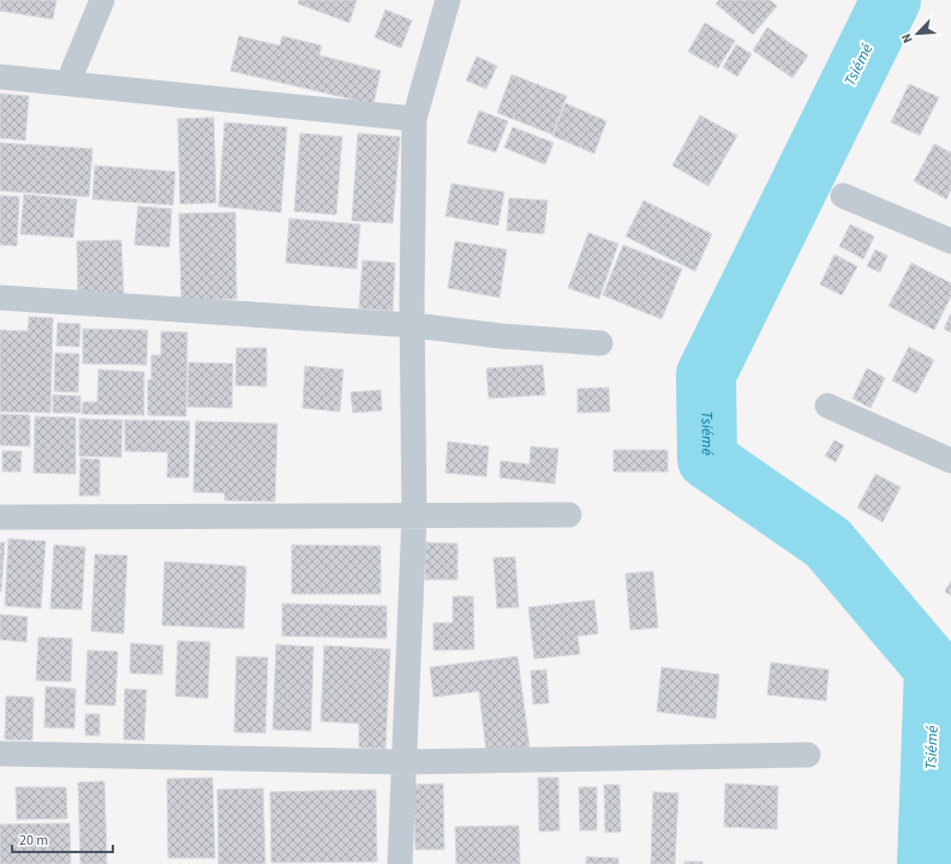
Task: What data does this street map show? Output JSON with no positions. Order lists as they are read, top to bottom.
{
  "water": ["Tsiémé"],
  "scale_bar": "20 m",
  "north": "bottom left"
}
